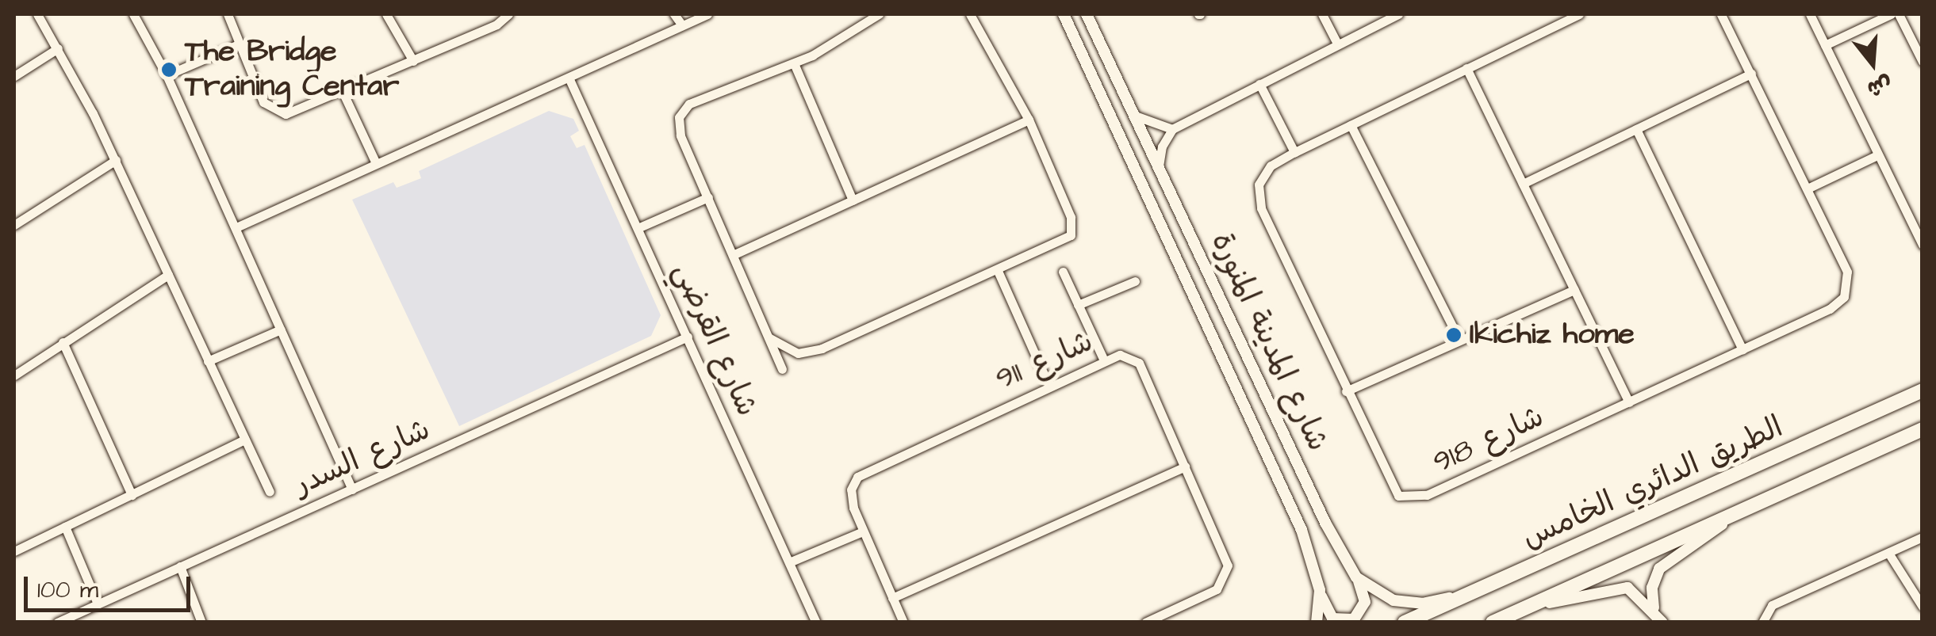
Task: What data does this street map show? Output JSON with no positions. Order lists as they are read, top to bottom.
{
  "streets": {
    "main road": ["الطريق الدائري الخامس"],
    "street": [
      "شارع القرضي",
      "شارع المدينة المنورة",
      "شارع 911",
      "شارع 918",
      "شارع السدر"
    ]
  },
  "crossings": [
    ["شارع القرضي", "شارع السدر"],
    ["شارع المدينة المنورة", "الطريق الدائري الخامس"]
  ],
  "places": ["The Bridge Training Centar", "Ikichiz home"],
  "scale_bar": "100 m",
  "north": "bottom"
}
